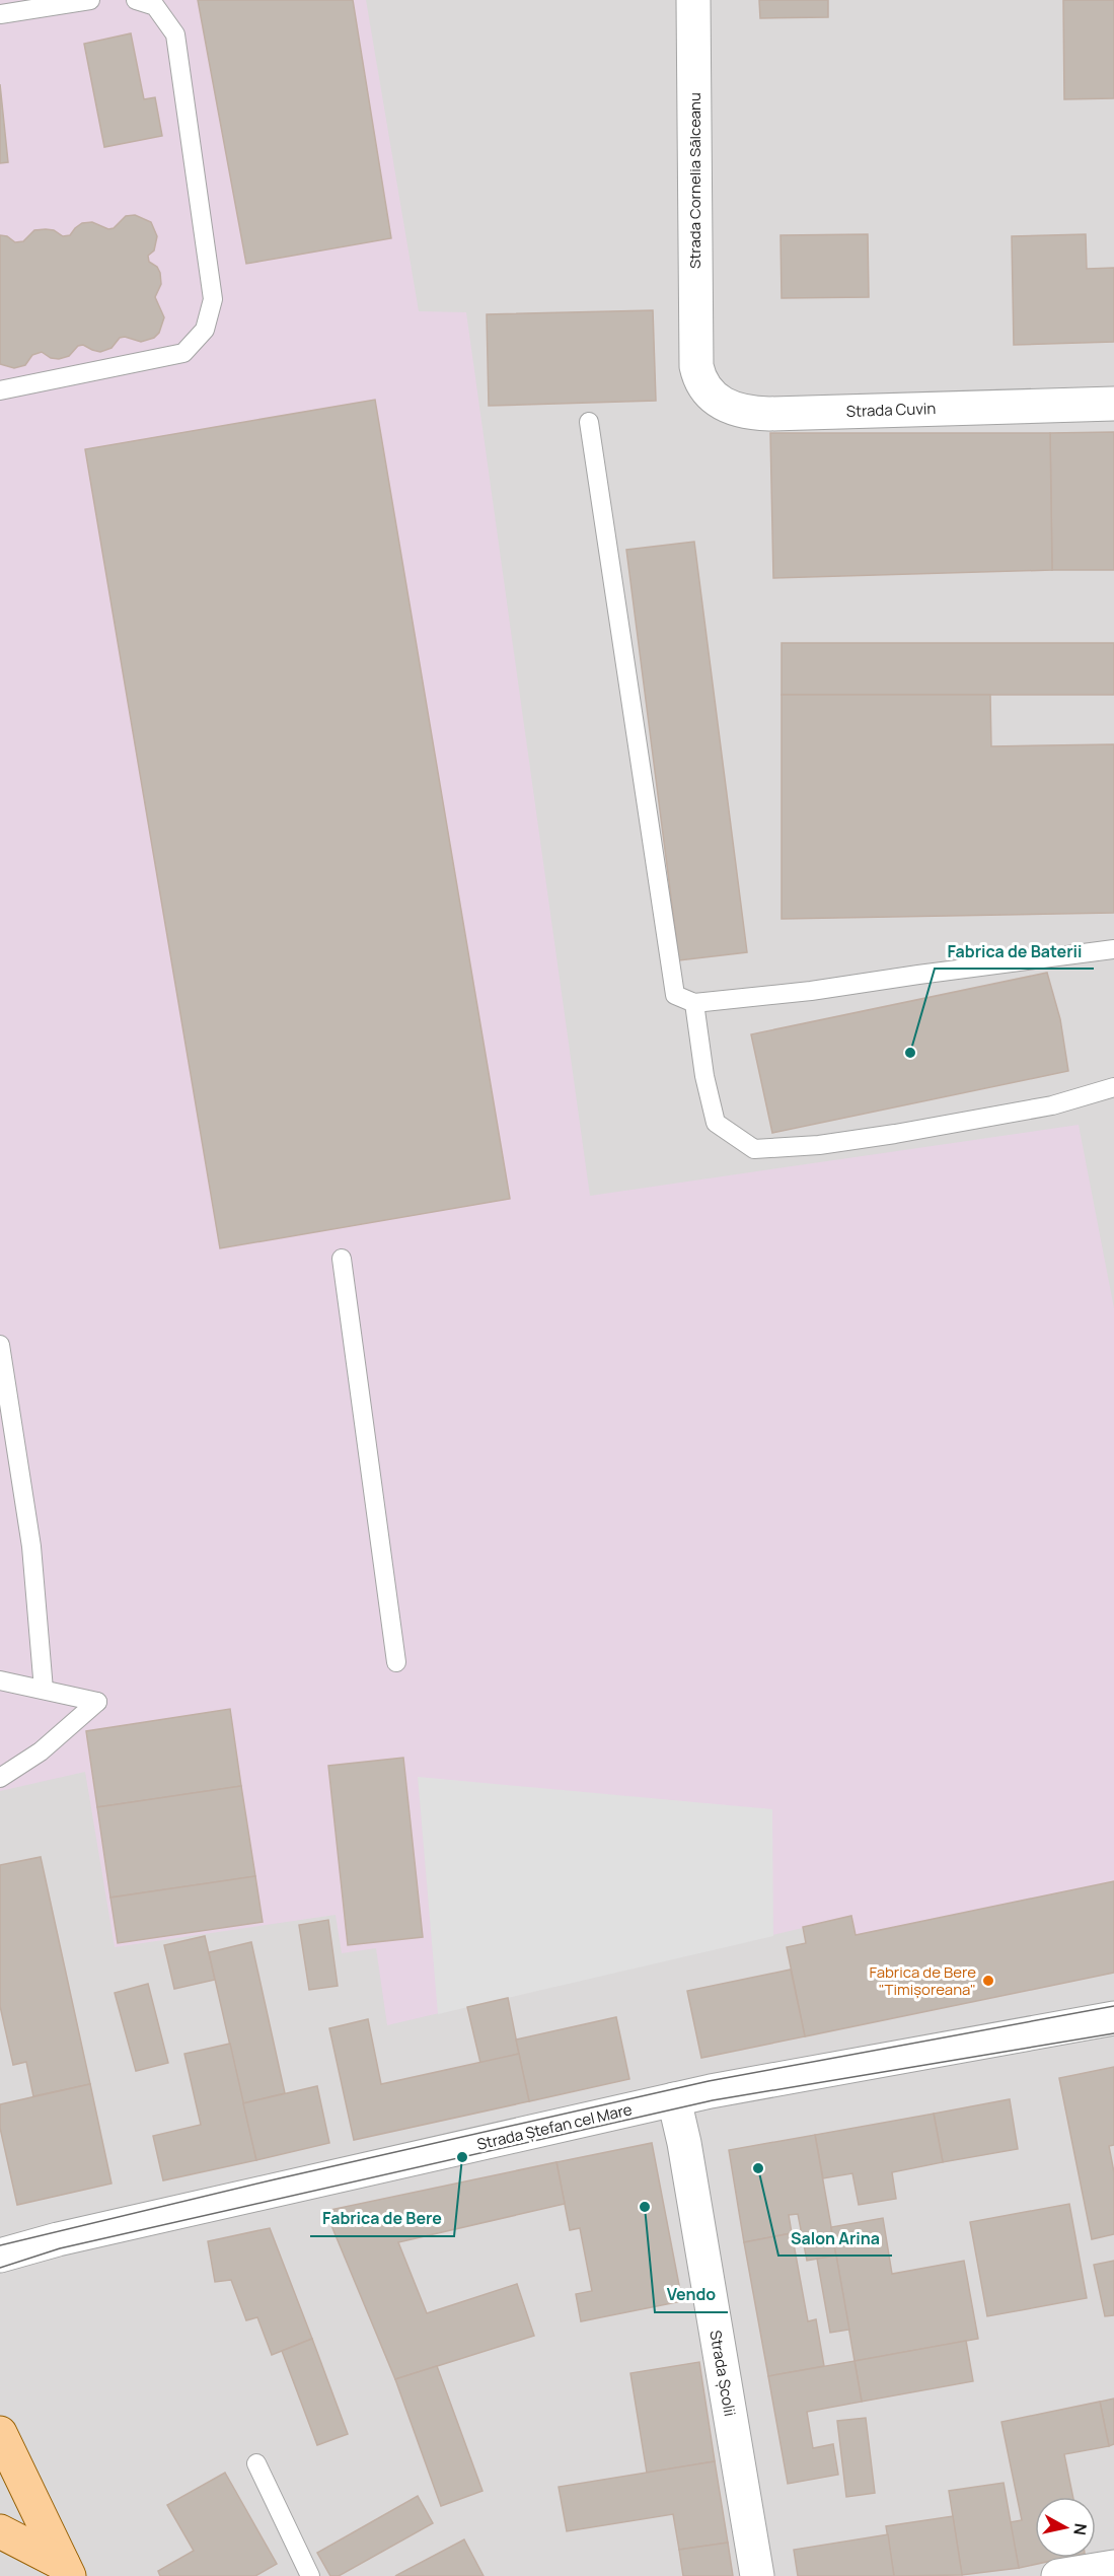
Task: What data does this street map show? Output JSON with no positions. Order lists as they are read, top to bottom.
{
  "streets": {
    "street": [
      "Strada Cornelia Sălceanu",
      "Strada Cuvin",
      "Strada Ștefan cel Mare",
      "Strada Școlii"
    ]
  },
  "crossings": [
    ["Strada Cornelia Sălceanu", "Strada Cuvin"],
    ["Strada Ștefan cel Mare", "Strada Școlii"]
  ],
  "places": [
    "Fabrica de Baterii",
    "Fabrica de Bere \"Timișoreana\"",
    "Fabrica de Bere",
    "Salon Arina",
    "Vendo"
  ],
  "north": "right"
}
